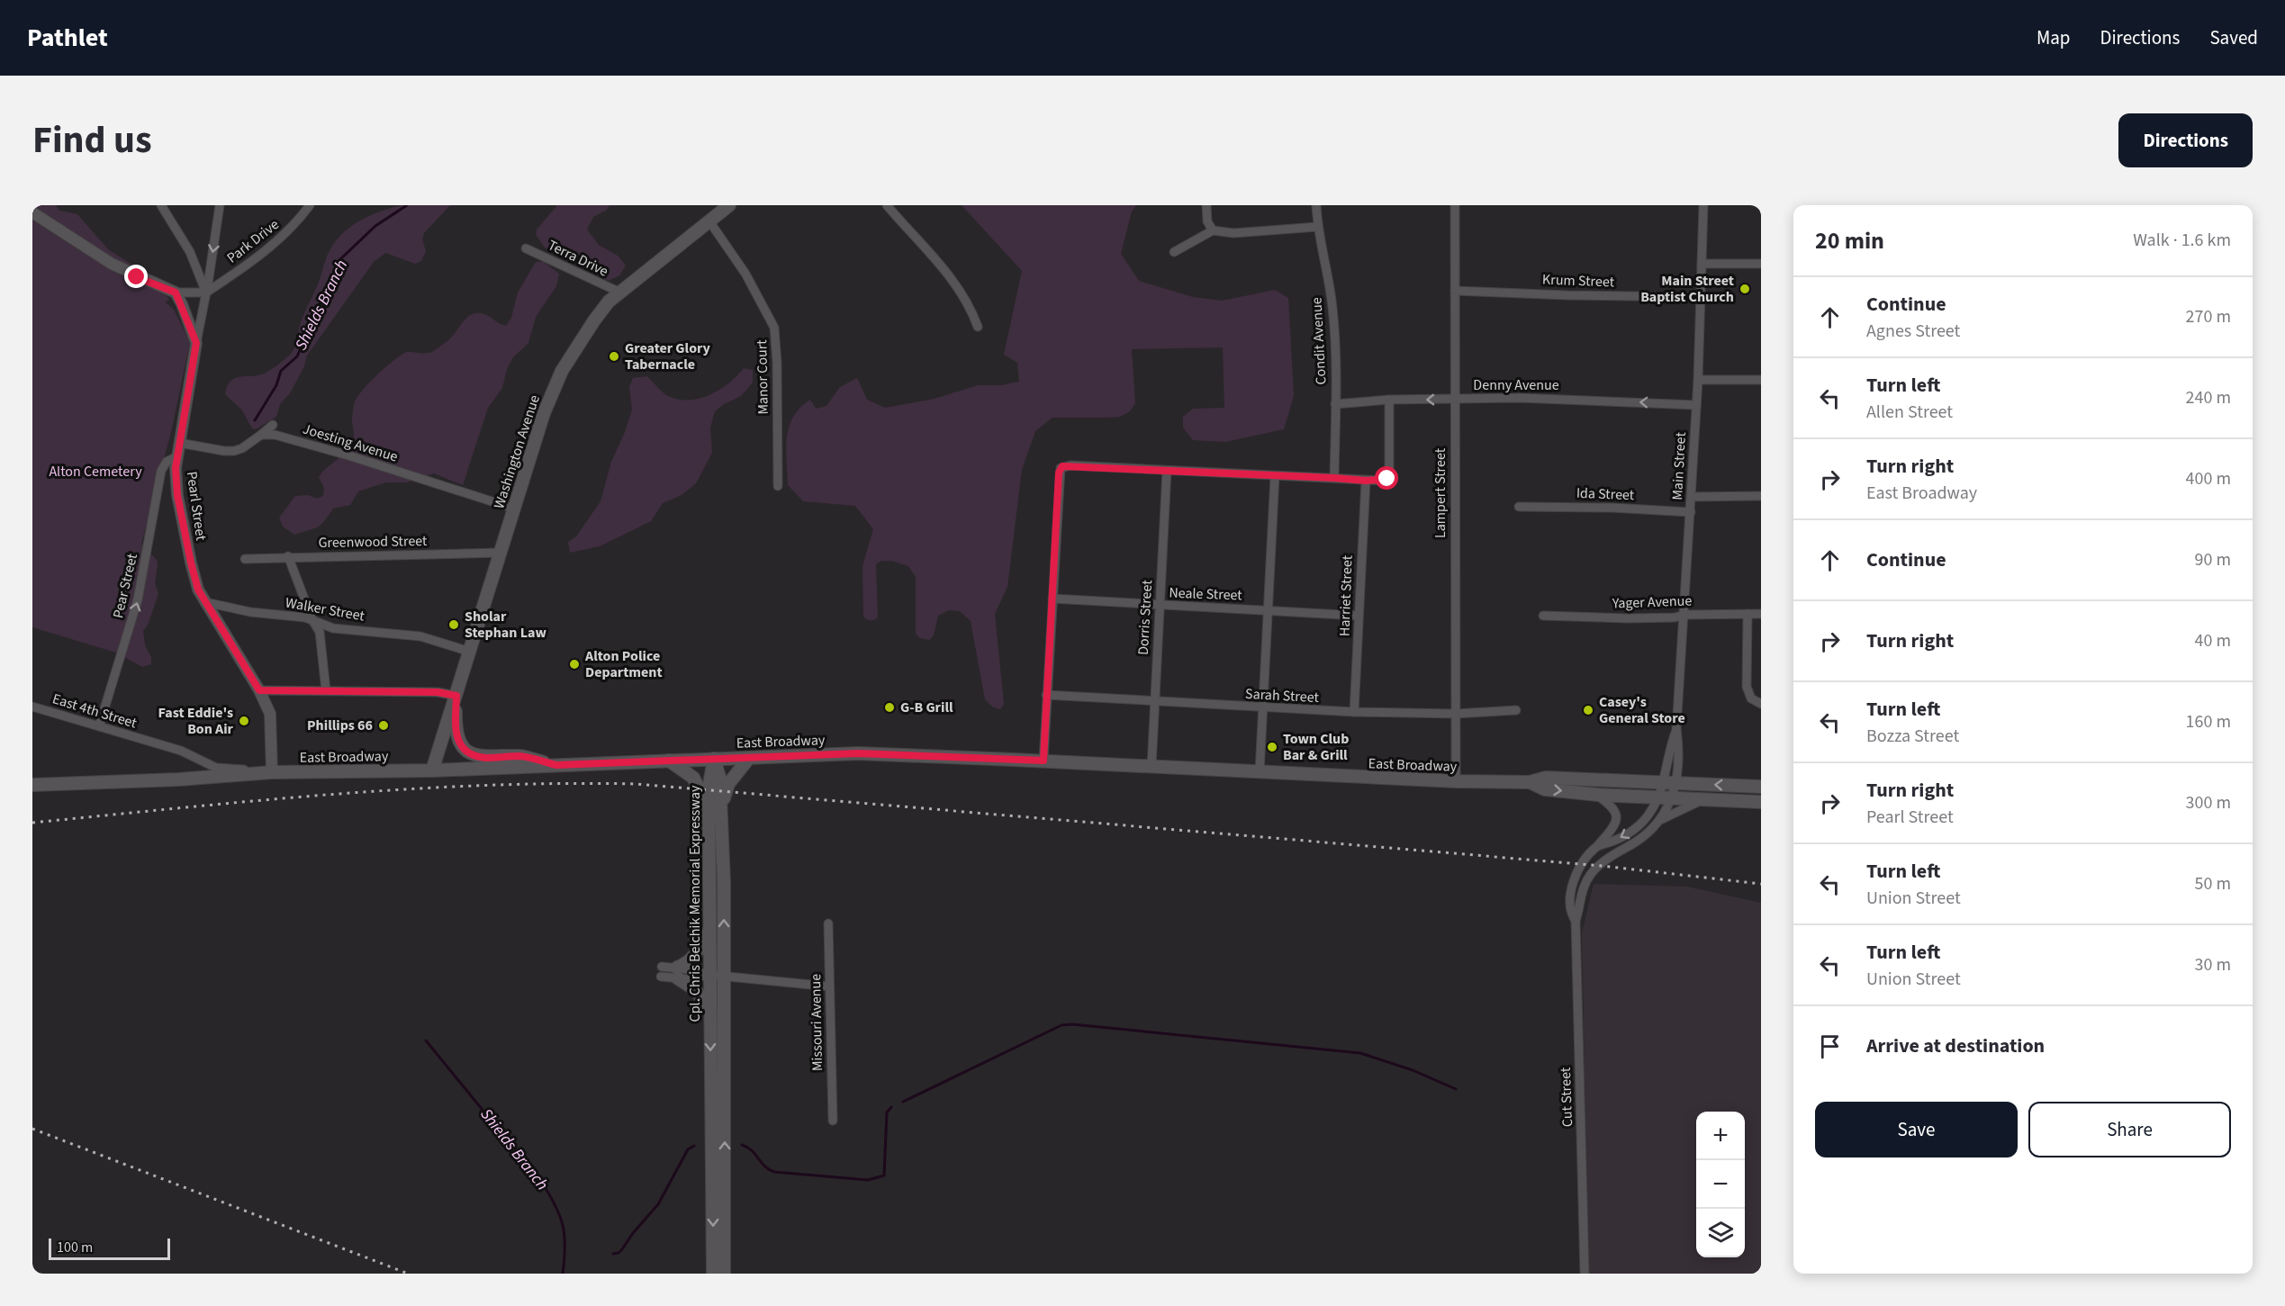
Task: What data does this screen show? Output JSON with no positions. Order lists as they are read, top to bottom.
{
  "streets": {
    "main road": ["Washington Avenue", "East Broadway", "Cpl. Chris Belchik Memorial Expressway"],
    "street": [
      "Park Drive",
      "Terra Drive",
      "Krum Street",
      "Condit Avenue",
      "Manor Court",
      "Denny Avenue",
      "Joesting Avenue",
      "Main Street",
      "Lampert Street",
      "Ida Street",
      "Pearl Street",
      "Greenwood Street",
      "Pear Street",
      "Neale Street",
      "Harriet Street",
      "Yager Avenue",
      "Walker Street",
      "Dorris Street",
      "Sarah Street",
      "East 4th Street",
      "Missouri Avenue",
      "Cut Street"
    ]
  },
  "crossings": [
    ["Park Drive", "Pearl Street"],
    ["Terra Drive", "Washington Avenue"],
    ["Krum Street", "Main Street"],
    ["Krum Street", "Lampert Street"],
    ["Condit Avenue", "Denny Avenue"],
    ["Manor Court", "Washington Avenue"],
    ["Denny Avenue", "Main Street"],
    ["Denny Avenue", "Lampert Street"],
    ["Joesting Avenue", "Washington Avenue"],
    ["Washington Avenue", "Greenwood Street"],
    ["Washington Avenue", "Walker Street"],
    ["Washington Avenue", "East Broadway"],
    ["Main Street", "Ida Street"],
    ["Main Street", "Yager Avenue"],
    ["Main Street", "East Broadway"],
    ["Main Street", "Cut Street"],
    ["Lampert Street", "Sarah Street"],
    ["Lampert Street", "East Broadway"],
    ["Pearl Street", "Pear Street"],
    ["Pearl Street", "Walker Street"],
    ["Pearl Street", "East 4th Street"],
    ["Pearl Street", "East Broadway"],
    ["Pear Street", "East 4th Street"],
    ["Neale Street", "Harriet Street"],
    ["Neale Street", "Dorris Street"],
    ["Harriet Street", "Sarah Street"],
    ["Dorris Street", "Sarah Street"],
    ["Dorris Street", "East Broadway"],
    ["East 4th Street", "East Broadway"],
    ["East Broadway", "Cpl. Chris Belchik Memorial Expressway"],
    ["East Broadway", "Cut Street"]
  ],
  "one_way": ["Denny Avenue", "Pear Street"],
  "water": ["Shields Branch"],
  "parks": ["Alton Cemetery"],
  "places": [
    "Main Street Baptist Church",
    "Greater Glory Tabernacle",
    "Sholar Stephan Law",
    "Alton Police Department",
    "G-B Grill",
    "Casey's General Store",
    "Fast Eddie's Bon Air",
    "Phillips 66",
    "Town Club Bar & Grill"
  ],
  "scale_bar": "100 m",
  "page": {
    "header": "Pathlet",
    "nav": ["Map", "Directions", "Saved"],
    "title": "Find us",
    "buttons": [
      "Directions",
      ["Save", "Share"]
    ],
    "heading": ["20 min", "Walk · 1.6 km"],
    "list": [
      ["Continue", "Agnes Street", "270 m"],
      ["Turn left", "Allen Street", "240 m"],
      ["Turn right", "East Broadway", "400 m"],
      ["Continue", "90 m"],
      ["Turn right", "40 m"],
      ["Turn left", "Bozza Street", "160 m"],
      ["Turn right", "Pearl Street", "300 m"],
      ["Turn left", "Union Street", "50 m"],
      ["Turn left", "Union Street", "30 m"],
      "Arrive at destination"
    ],
    "map_buttons": ["+", "−"],
    "scale": "100 m"
  }
}
